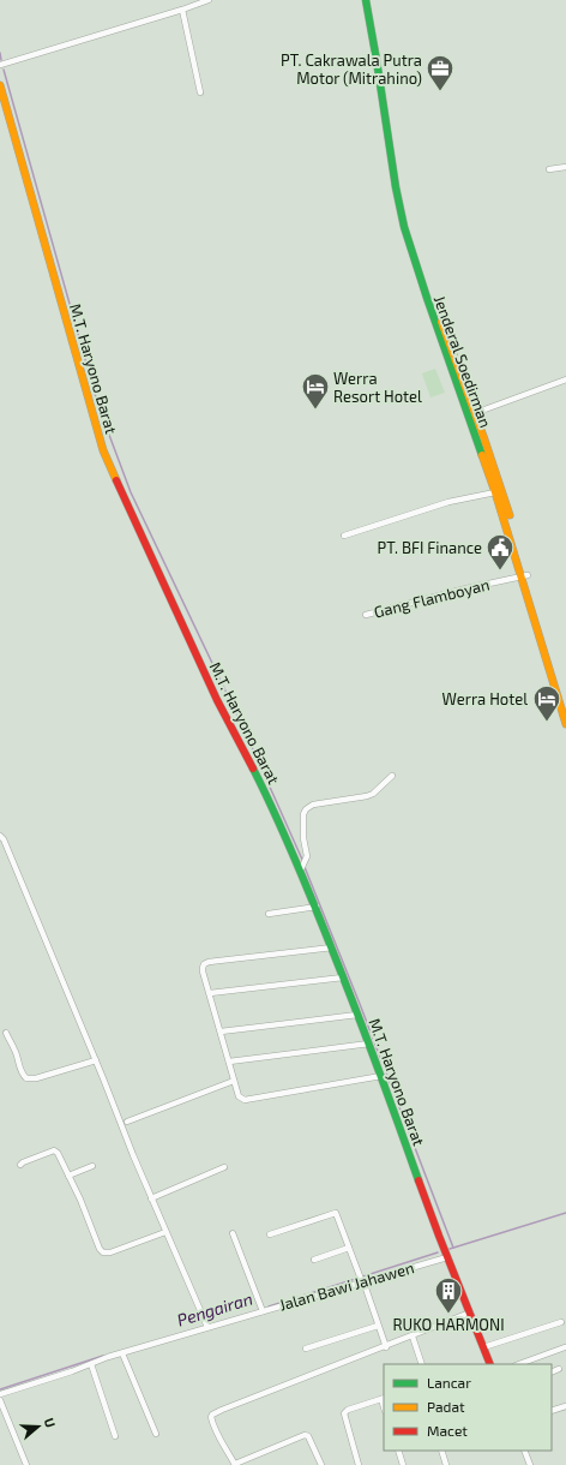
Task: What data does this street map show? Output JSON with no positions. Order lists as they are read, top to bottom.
{
  "streets": {
    "main road": ["Jenderal Soedirman", "M.T. Haryono Barat"],
    "street": ["Gang Flamboyan", "Jalan Bawi Jahawen"]
  },
  "crossings": [
    ["Jenderal Soedirman", "Gang Flamboyan"],
    ["M.T. Haryono Barat", "Jalan Bawi Jahawen"]
  ],
  "water": ["Pengairan"],
  "places": {
    "office": ["PT. Cakrawala Putra Motor (Mitrahino)"],
    "hotel": ["Werra Resort Hotel", "Werra Hotel"],
    "public building": ["PT. BFI Finance"],
    "building": ["RUKO HARMONI"]
  },
  "legend": ["Lancar", "Padat", "Macet"],
  "north": "right"
}
